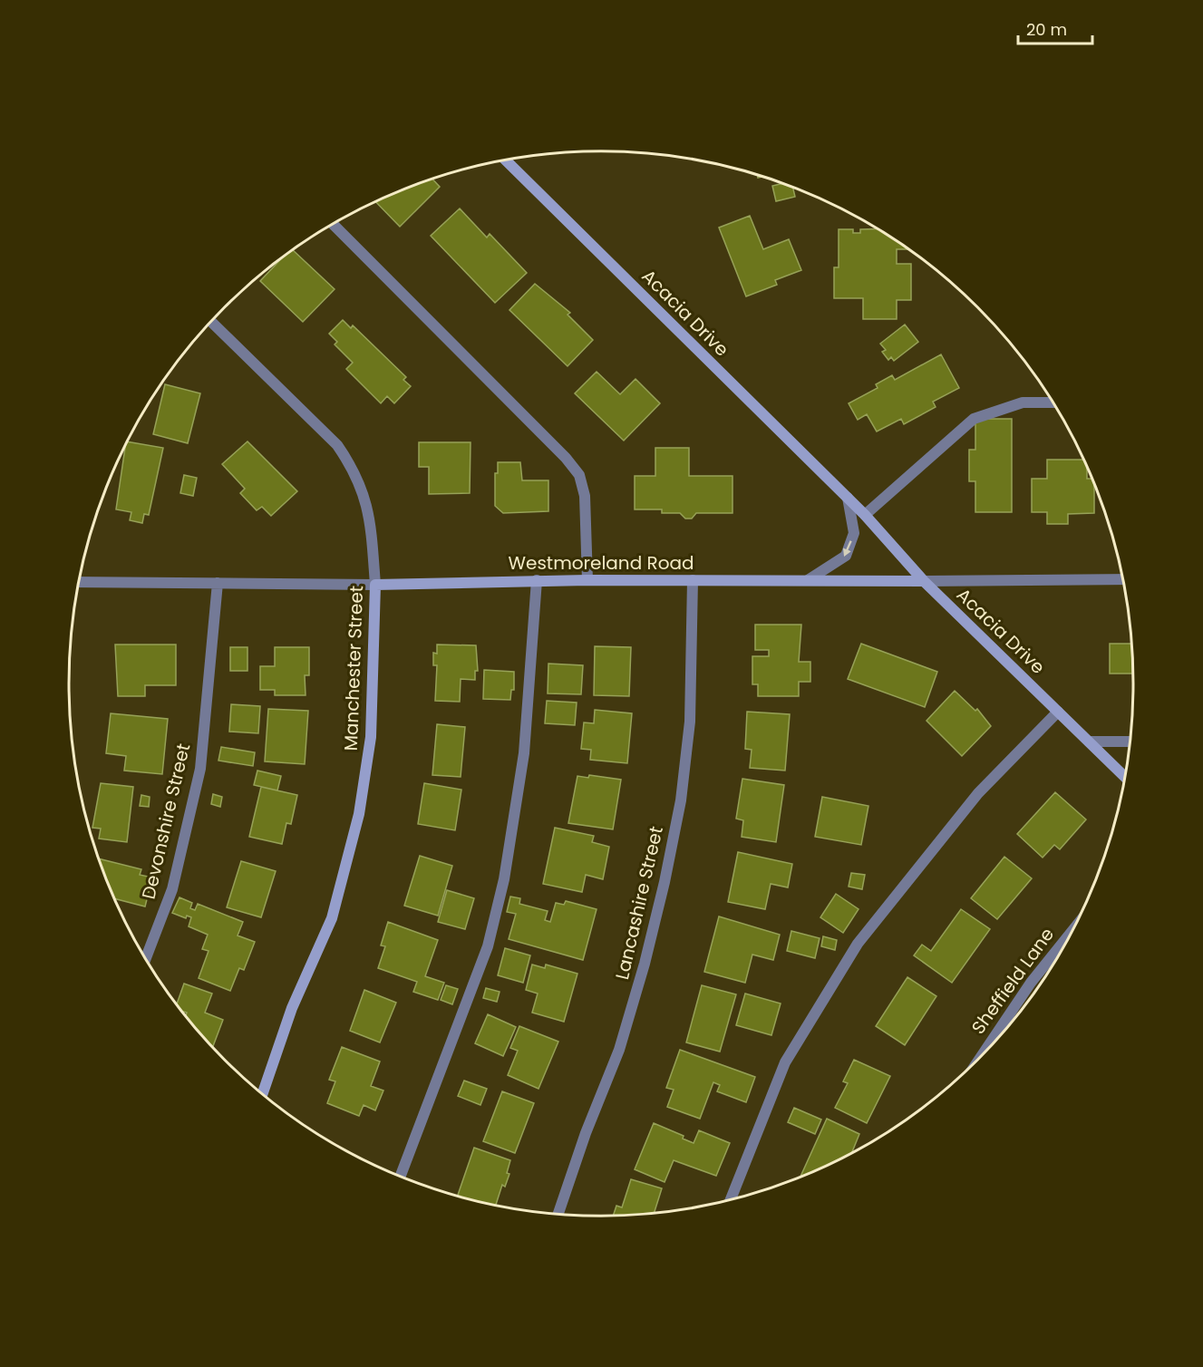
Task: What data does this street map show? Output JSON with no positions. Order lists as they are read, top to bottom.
{
  "streets": {
    "street": [
      "Acacia Drive",
      "Westmoreland Road",
      "Manchester Street",
      "Devonshire Street",
      "Lancashire Street",
      "Sheffield Lane"
    ]
  },
  "crossings": [
    ["Acacia Drive", "Westmoreland Road"],
    ["Westmoreland Road", "Manchester Street"],
    ["Westmoreland Road", "Devonshire Street"],
    ["Westmoreland Road", "Lancashire Street"]
  ],
  "scale_bar": "20 m"
}
